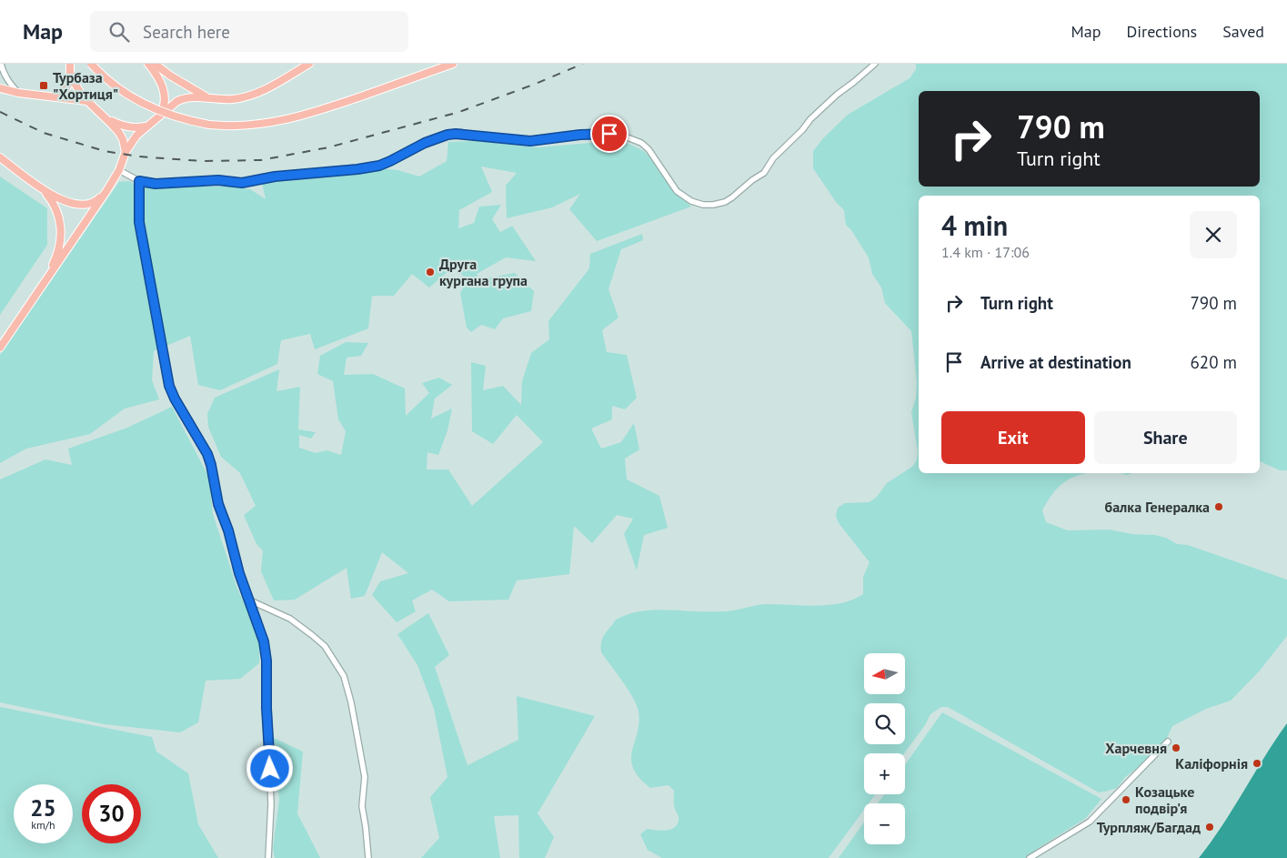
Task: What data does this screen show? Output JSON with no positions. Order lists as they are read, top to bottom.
{
  "places": {
    "transit": ["Турбаза \"Хортиця\""],
    "other": [
      "Друга кургана група",
      "балка Генералка",
      "Харчевня",
      "Каліфорнія",
      "Козацьке подвір'я",
      "Турпляж/Багдад"
    ]
  },
  "north": "left",
  "page": {
    "header": "Map",
    "search": "Search here",
    "nav": ["Map", "Directions", "Saved"],
    "turn": ["790 m", "Turn right"],
    "heading": ["4 min", "1.4 km · 17:06"],
    "list": [
      {
        "name": "Turn right",
        "value": "790 m"
      },
      {
        "name": "Arrive at destination",
        "value": "620 m"
      }
    ],
    "buttons": ["Exit", "Share"],
    "map_buttons": ["+", "−"],
    "speed": "25 km/h",
    "limit": "30"
  }
}
